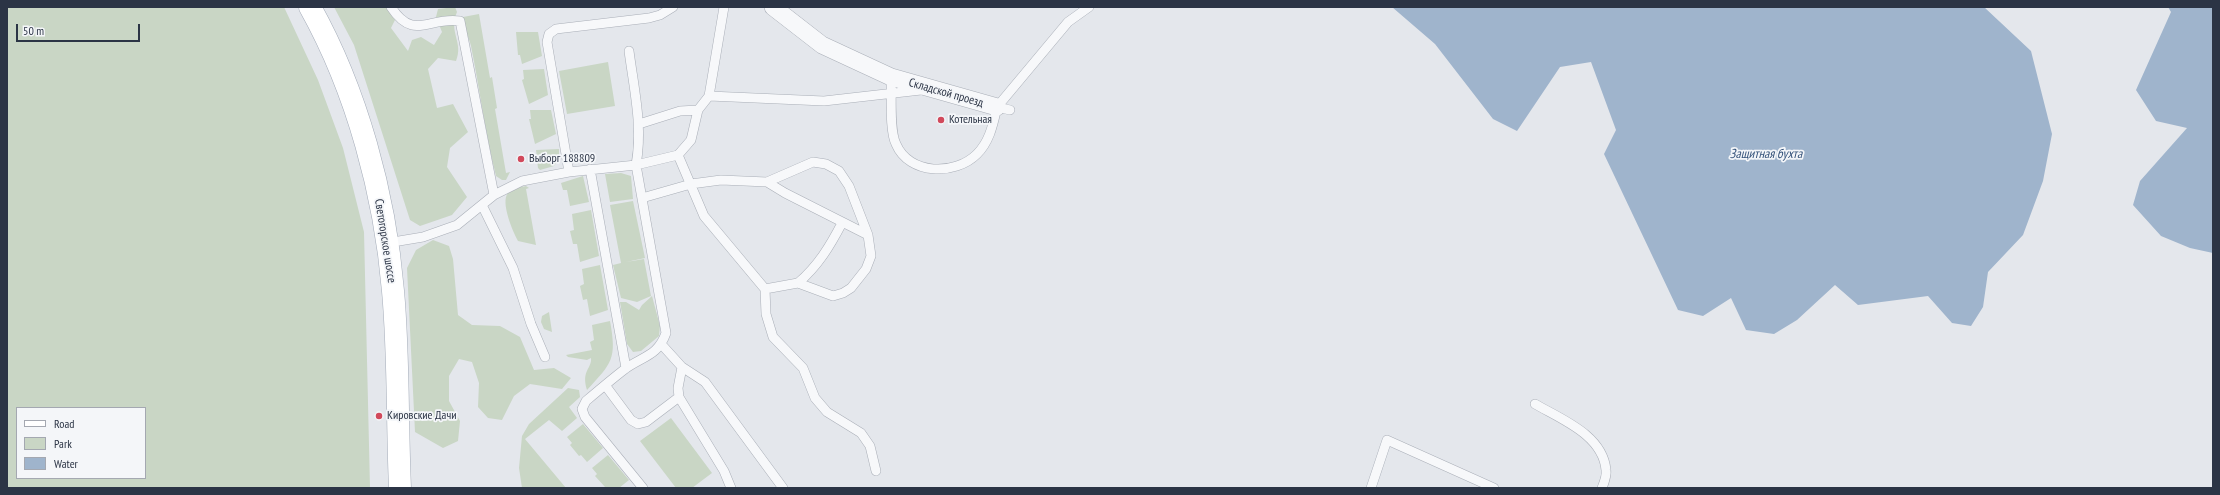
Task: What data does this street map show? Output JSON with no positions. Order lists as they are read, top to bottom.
{
  "streets": {
    "main road": ["Светогорское шоссе"],
    "street": ["Складской проезд"]
  },
  "water": ["Защитная бухта"],
  "places": ["Котельная", "Выборг 188809", "Кировские Дачи"],
  "legend": ["Road", "Park", "Water"],
  "scale_bar": "50 m"
}
